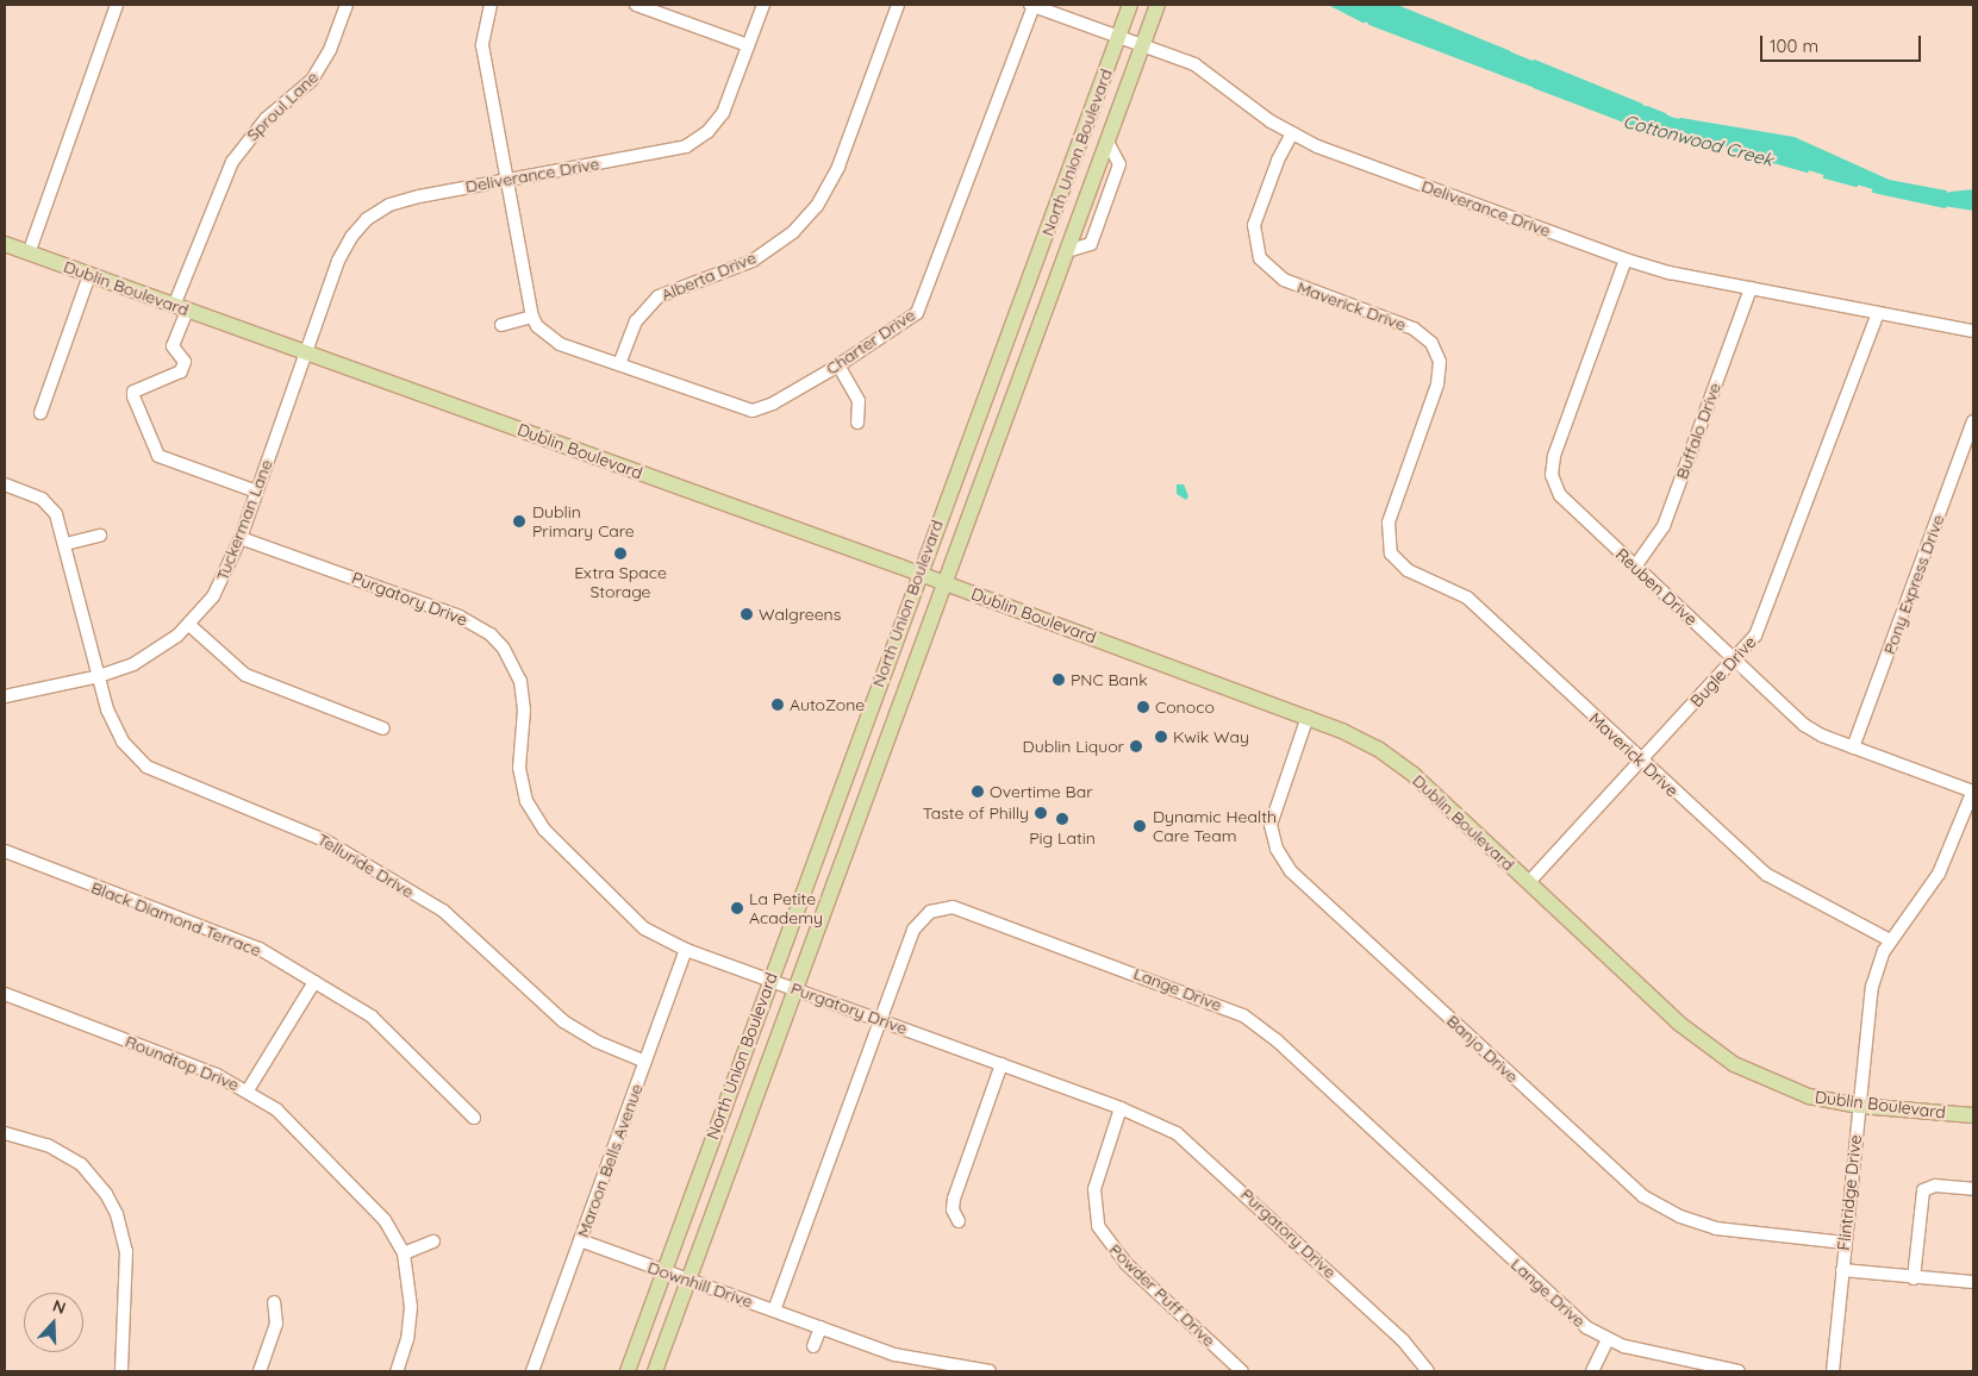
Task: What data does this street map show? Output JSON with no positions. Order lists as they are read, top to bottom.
{
  "streets": {
    "main road": ["North Union Boulevard", "Dublin Boulevard"],
    "street": [
      "Sproul Lane",
      "Deliverance Drive",
      "Alberta Drive",
      "Maverick Drive",
      "Charter Drive",
      "Buffalo Drive",
      "Tuckerman Lane",
      "Pony Express Drive",
      "Reuben Drive",
      "Purgatory Drive",
      "Bugle Drive",
      "Telluride Drive",
      "Black Diamond Terrace",
      "Lange Drive",
      "Banjo Drive",
      "Roundtop Drive",
      "Maroon Bells Avenue",
      "Flintridge Drive",
      "Downhill Drive",
      "Powder Puff Drive"
    ]
  },
  "crossings": [
    ["Sproul Lane", "Dublin Boulevard"],
    ["Sproul Lane", "Tuckerman Lane"],
    ["North Union Boulevard", "Deliverance Drive"],
    ["North Union Boulevard", "Dublin Boulevard"],
    ["North Union Boulevard", "Purgatory Drive"],
    ["North Union Boulevard", "Downhill Drive"],
    ["Deliverance Drive", "Dublin Boulevard"],
    ["Deliverance Drive", "Maverick Drive"],
    ["Deliverance Drive", "Charter Drive"],
    ["Deliverance Drive", "Buffalo Drive"],
    ["Deliverance Drive", "Tuckerman Lane"],
    ["Deliverance Drive", "Reuben Drive"],
    ["Deliverance Drive", "Bugle Drive"],
    ["Alberta Drive", "Charter Drive"],
    ["Dublin Boulevard", "Tuckerman Lane"],
    ["Dublin Boulevard", "Bugle Drive"],
    ["Dublin Boulevard", "Banjo Drive"],
    ["Dublin Boulevard", "Flintridge Drive"],
    ["Maverick Drive", "Bugle Drive"],
    ["Maverick Drive", "Flintridge Drive"],
    ["Buffalo Drive", "Reuben Drive"],
    ["Tuckerman Lane", "Purgatory Drive"],
    ["Tuckerman Lane", "Telluride Drive"],
    ["Pony Express Drive", "Reuben Drive"],
    ["Reuben Drive", "Bugle Drive"],
    ["Reuben Drive", "Flintridge Drive"],
    ["Purgatory Drive", "Lange Drive"],
    ["Purgatory Drive", "Maroon Bells Avenue"],
    ["Purgatory Drive", "Powder Puff Drive"],
    ["Telluride Drive", "Maroon Bells Avenue"],
    ["Lange Drive", "Downhill Drive"],
    ["Banjo Drive", "Flintridge Drive"],
    ["Maroon Bells Avenue", "Downhill Drive"]
  ],
  "water": ["Cottonwood Creek"],
  "places": [
    "Dublin Primary Care",
    "Extra Space Storage",
    "Walgreens",
    "PNC Bank",
    "AutoZone",
    "Conoco",
    "Kwik Way",
    "Dublin Liquor",
    "Overtime Bar",
    "Taste of Philly",
    "Pig Latin",
    "Dynamic Health Care Team",
    "La Petite Academy"
  ],
  "scale_bar": "100 m",
  "north": "top"
}
